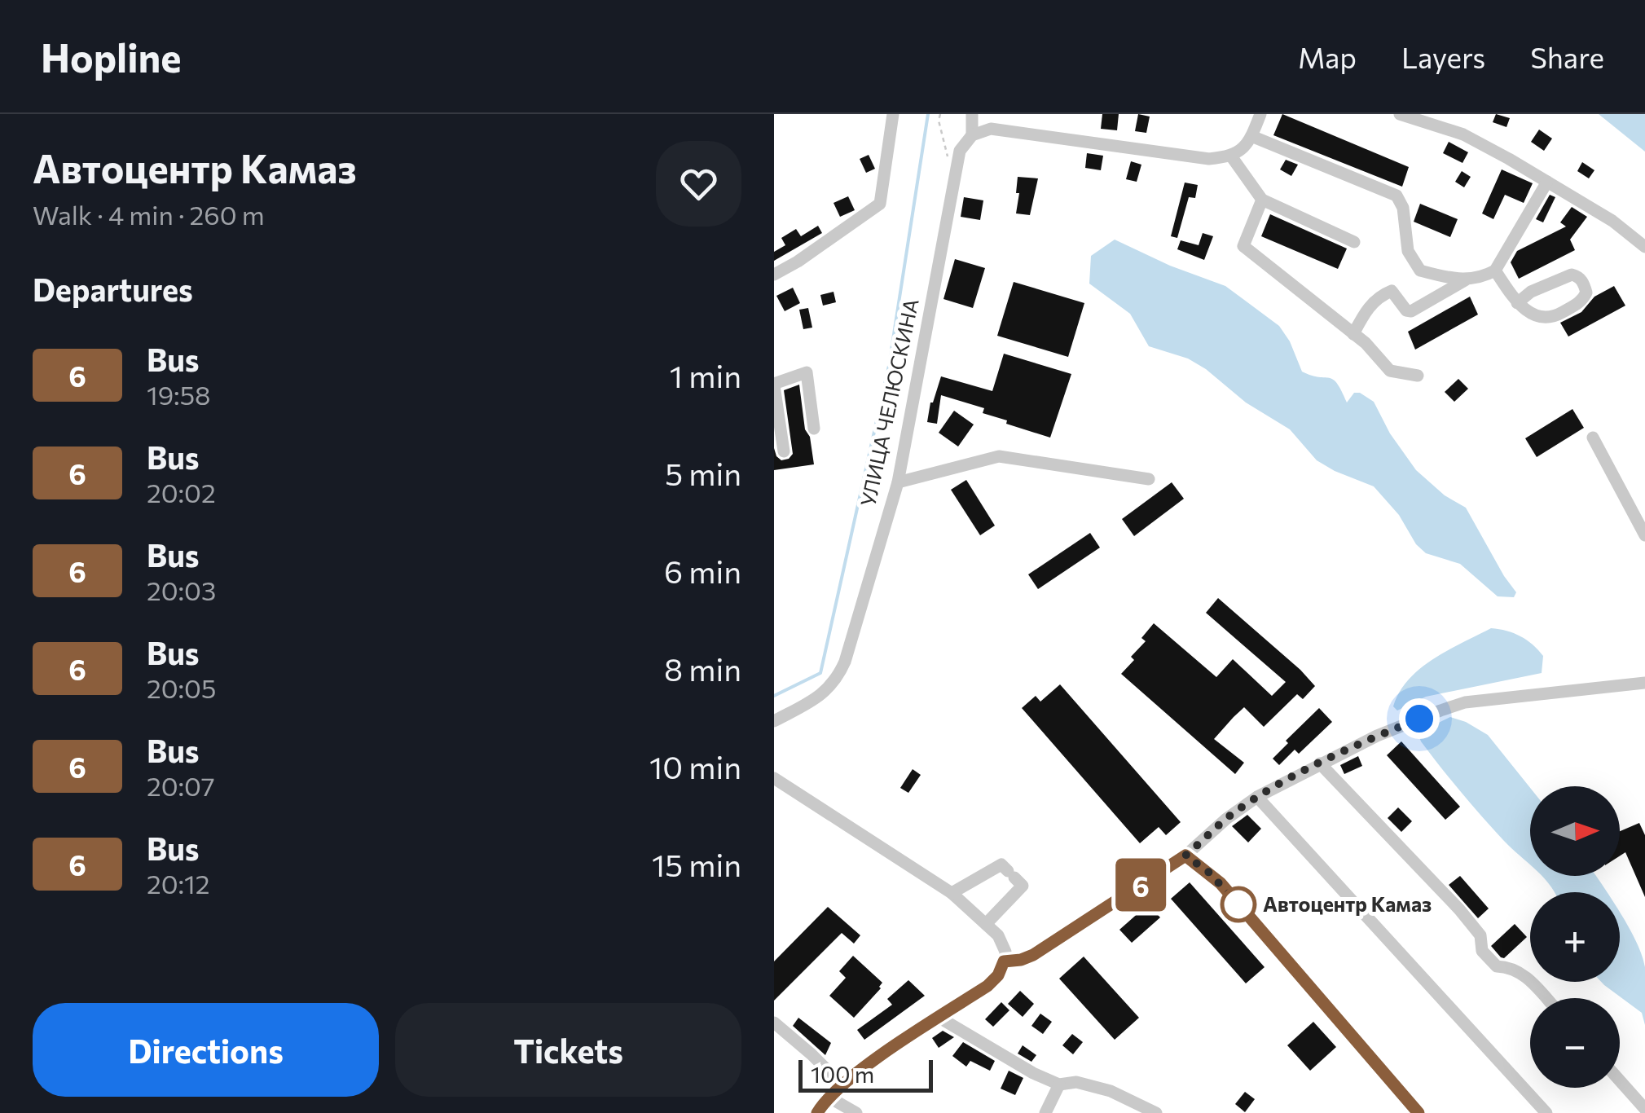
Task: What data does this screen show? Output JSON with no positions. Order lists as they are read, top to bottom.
{
  "streets": {
    "street": ["УЛИЦА ЧЕЛЮСКИНА"]
  },
  "places": ["Автоцентр Камаз"],
  "lines": ["bus line 6"],
  "scale_bar": "100 m",
  "north": "right",
  "page": {
    "header": "Hopline",
    "nav": ["Map", "Layers", "Share"],
    "heading": [
      ["Автоцентр Камаз", "Walk · 4 min · 260 m"],
      "Departures"
    ],
    "on_map": "6",
    "list": [
      {
        "mark": "6",
        "name": "Bus",
        "note": "19:58",
        "value": "1 min"
      },
      {
        "mark": "6",
        "name": "Bus",
        "note": "20:02",
        "value": "5 min"
      },
      {
        "mark": "6",
        "name": "Bus",
        "note": "20:03",
        "value": "6 min"
      },
      {
        "mark": "6",
        "name": "Bus",
        "note": "20:05",
        "value": "8 min"
      },
      {
        "mark": "6",
        "name": "Bus",
        "note": "20:07",
        "value": "10 min"
      },
      {
        "mark": "6",
        "name": "Bus",
        "note": "20:12",
        "value": "15 min"
      }
    ],
    "map_buttons": ["+", "−"],
    "buttons": ["Directions", "Tickets"],
    "scale": "100 m"
  }
}
